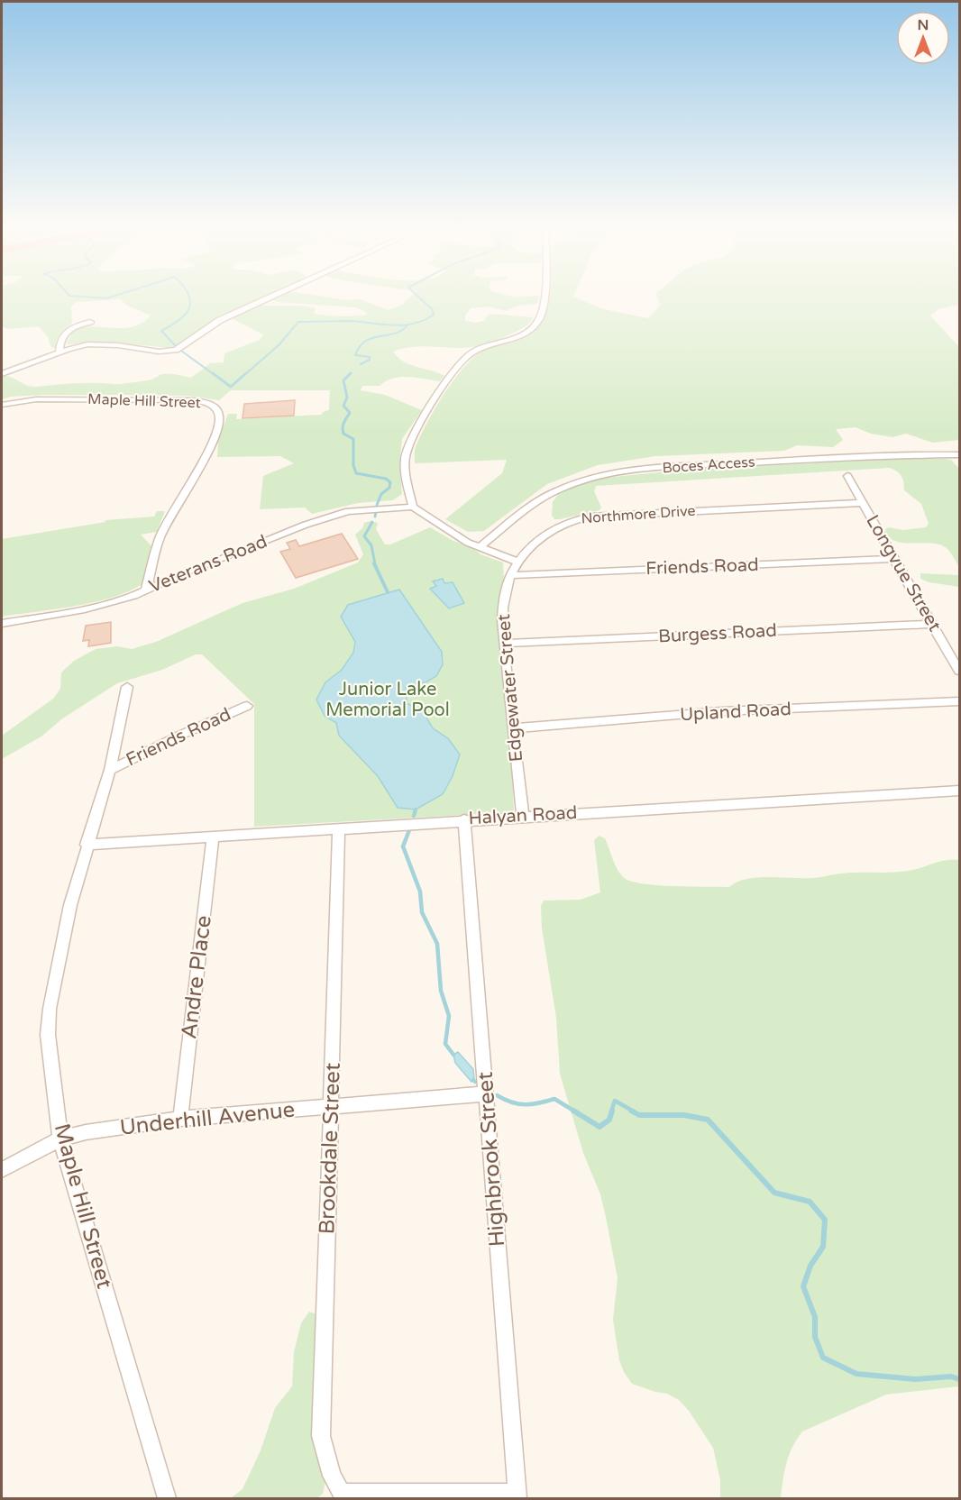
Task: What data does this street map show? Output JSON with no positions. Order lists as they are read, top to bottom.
{
  "streets": {
    "street": [
      "Maple Hill Street",
      "Boces Access",
      "Northmore Drive",
      "Veterans Road",
      "Friends Road",
      "Longvue Street",
      "Burgess Road",
      "Edgewater Street",
      "Upland Road",
      "Halyan Road",
      "Andre Place",
      "Underhill Avenue",
      "Brookdale Street",
      "Highbrook Street"
    ]
  },
  "crossings": [
    ["Maple Hill Street", "Veterans Road"],
    ["Maple Hill Street", "Friends Road"],
    ["Maple Hill Street", "Halyan Road"],
    ["Maple Hill Street", "Underhill Avenue"],
    ["Northmore Drive", "Longvue Street"],
    ["Northmore Drive", "Edgewater Street"],
    ["Friends Road", "Longvue Street"],
    ["Friends Road", "Edgewater Street"],
    ["Longvue Street", "Burgess Road"],
    ["Burgess Road", "Edgewater Street"],
    ["Edgewater Street", "Upland Road"],
    ["Edgewater Street", "Halyan Road"],
    ["Halyan Road", "Andre Place"],
    ["Halyan Road", "Brookdale Street"],
    ["Halyan Road", "Highbrook Street"],
    ["Andre Place", "Underhill Avenue"],
    ["Underhill Avenue", "Brookdale Street"],
    ["Underhill Avenue", "Highbrook Street"],
    ["Brookdale Street", "Highbrook Street"]
  ],
  "parks": ["Junior Lake Memorial Pool"],
  "north": "top"
}
